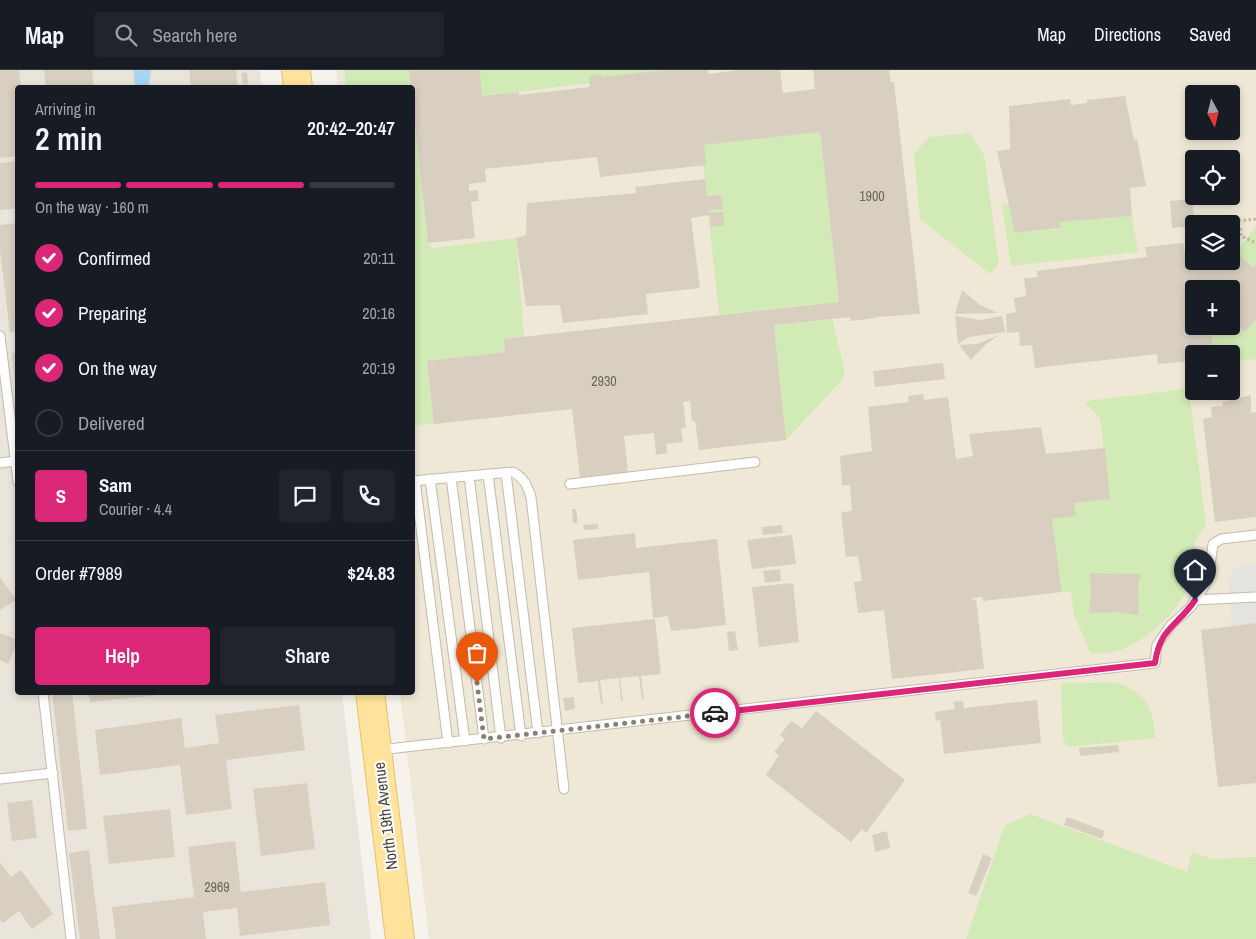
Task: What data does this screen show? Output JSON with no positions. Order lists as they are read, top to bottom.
{
  "streets": {
    "main road": ["North 19th Avenue"]
  },
  "house_numbers": ["1900", "2930", "2969"],
  "north": "bottom",
  "page": {
    "header": "Map",
    "search": "Search here",
    "nav": ["Map", "Directions", "Saved"],
    "map_buttons": ["+", "−"],
    "heading": ["2 min", "Arriving in", "20:42–20:47"],
    "panel": [
      "Sam",
      "Courier · 4.4",
      "Order #7989",
      "$24.83"
    ],
    "bar": "On the way · 160 m",
    "list": [
      ["Confirmed", "20:11"],
      ["Preparing", "20:16"],
      ["On the way", "20:19"],
      "Delivered"
    ],
    "round": "S",
    "buttons": ["Help", "Share"]
  }
}
